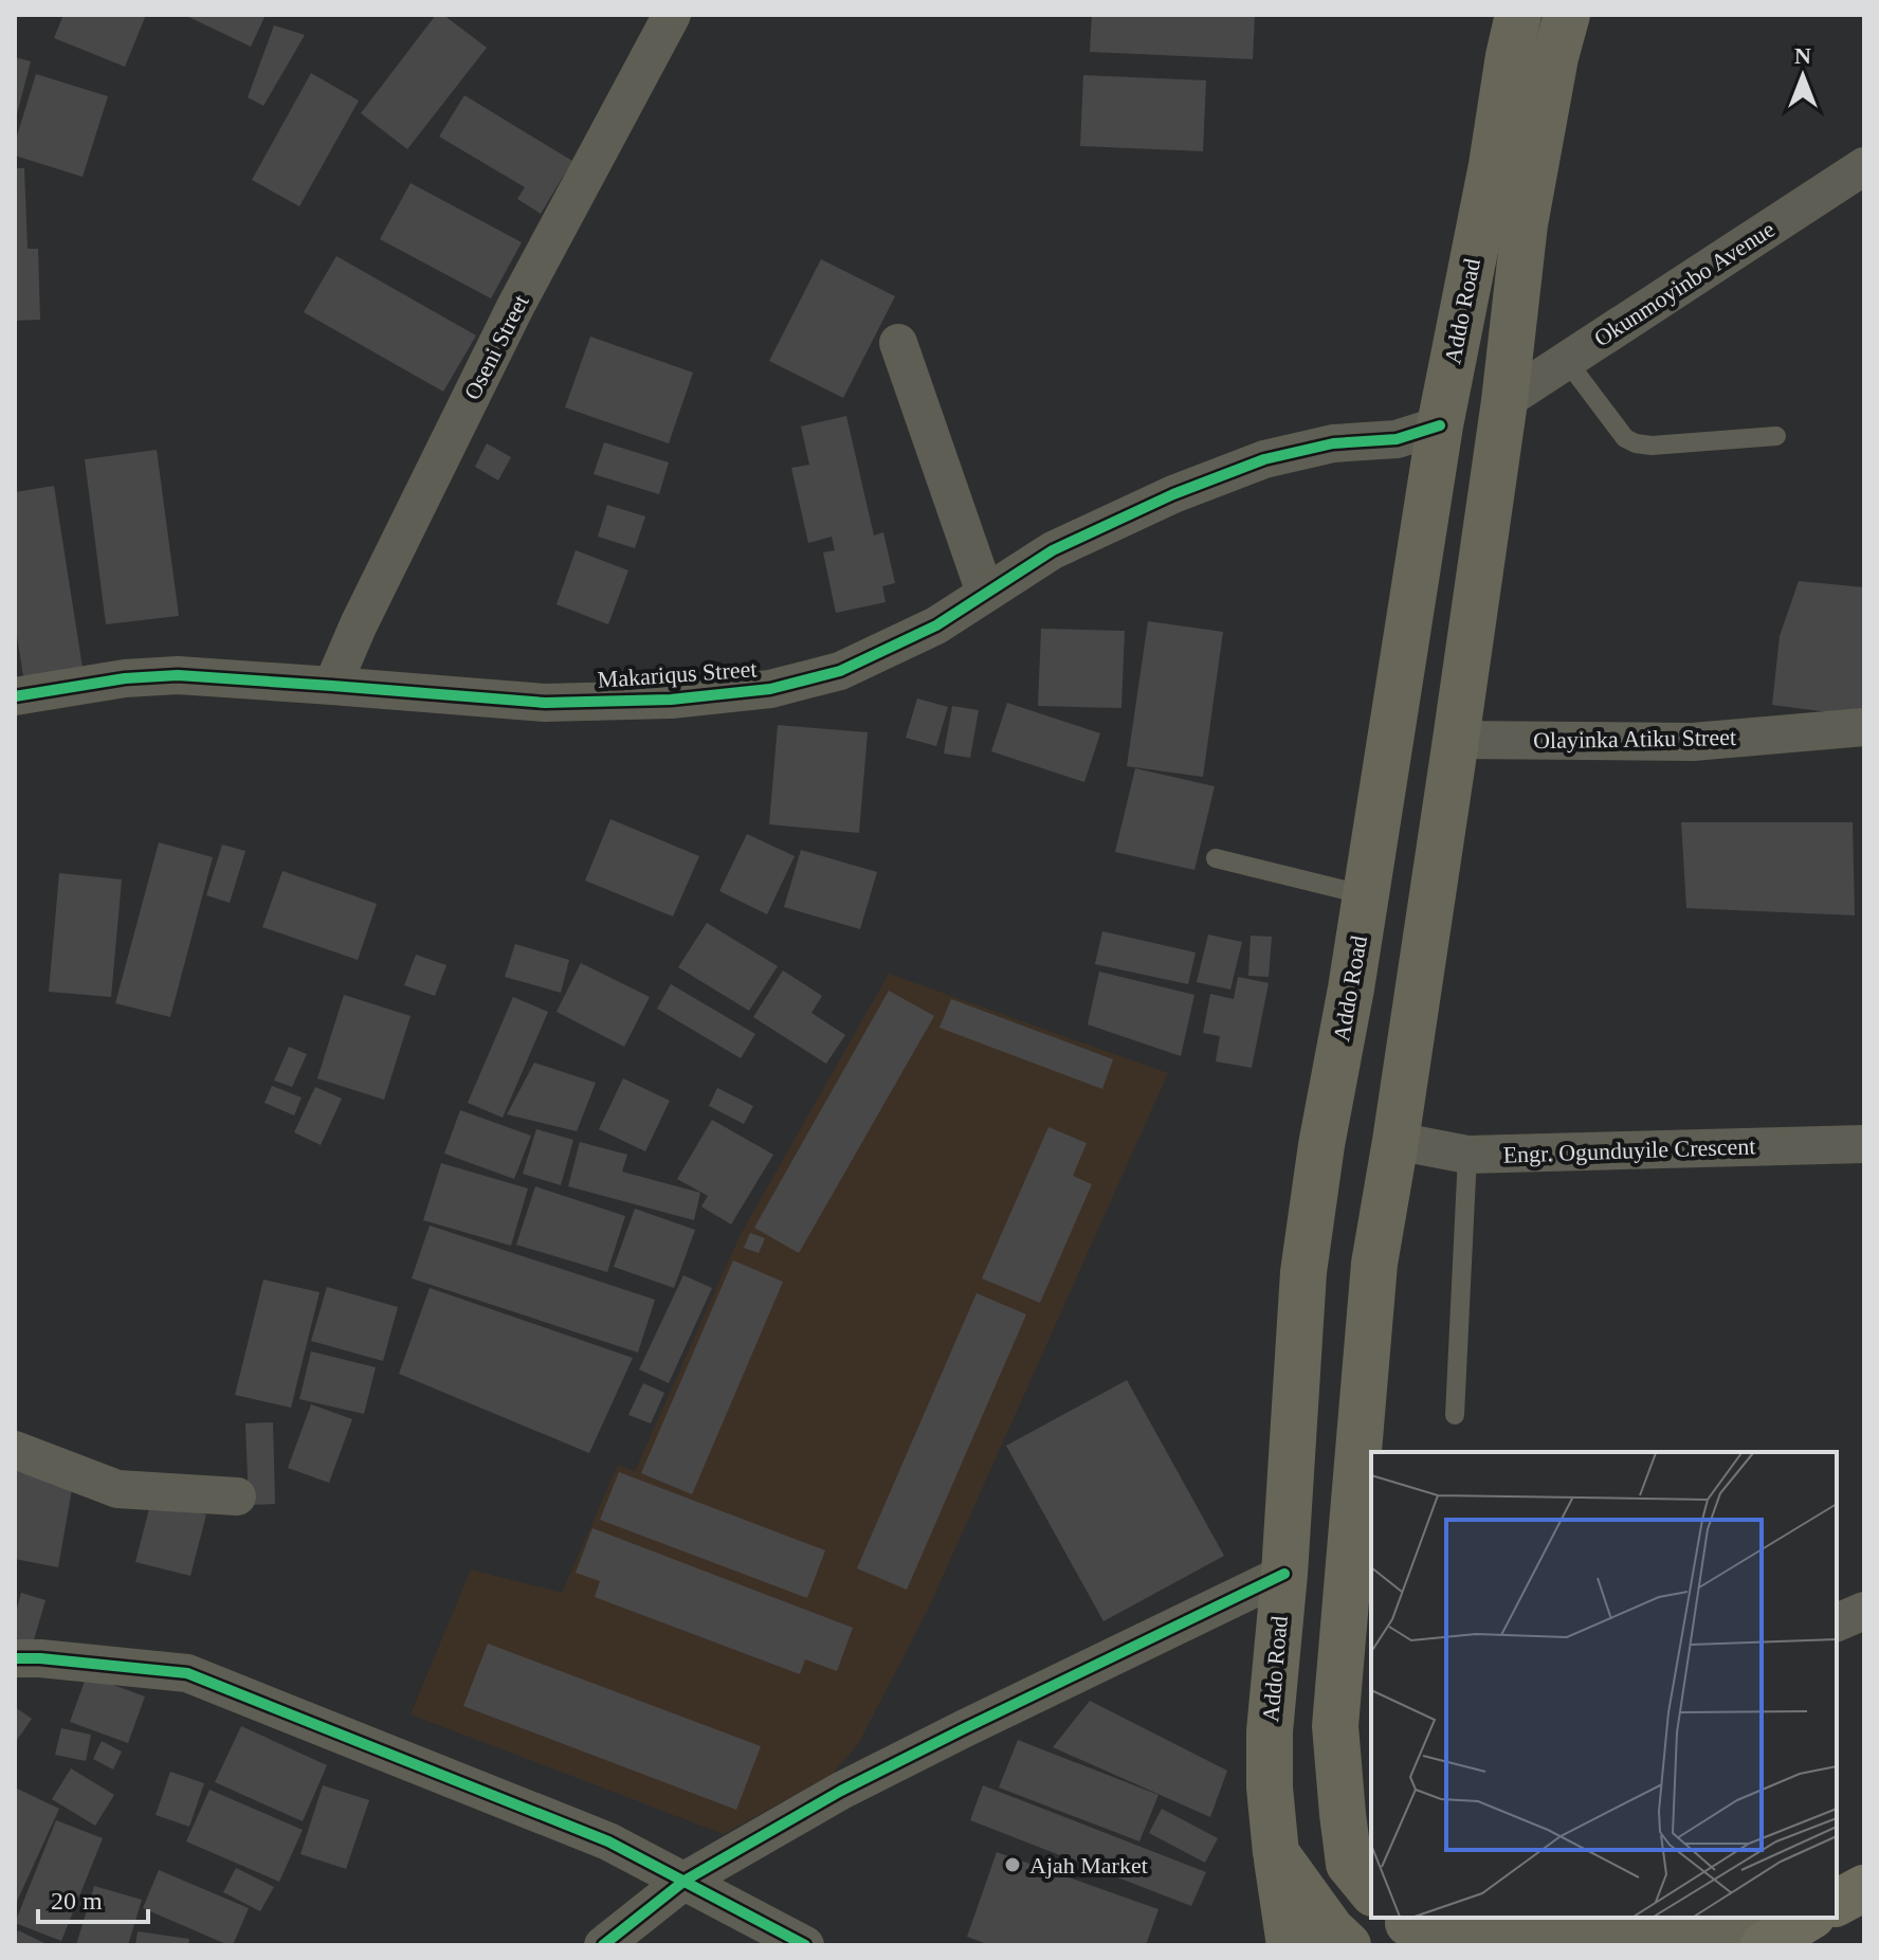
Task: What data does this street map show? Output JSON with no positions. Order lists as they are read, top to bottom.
{
  "streets": {
    "main road": ["Addo Road"],
    "street": [
      "Okunmoyinbo Avenue",
      "Oseni Street",
      "Makariqus Street",
      "Olayinka Atiku Street",
      "Engr. Ogunduyile Crescent"
    ]
  },
  "crossings": [
    ["Okunmoyinbo Avenue", "Addo Road"],
    ["Addo Road", "Makariqus Street"],
    ["Addo Road", "Olayinka Atiku Street"],
    ["Addo Road", "Engr. Ogunduyile Crescent"],
    ["Oseni Street", "Makariqus Street"]
  ],
  "places": ["Ajah Market"],
  "scale_bar": "20 m",
  "north": "top"
}
